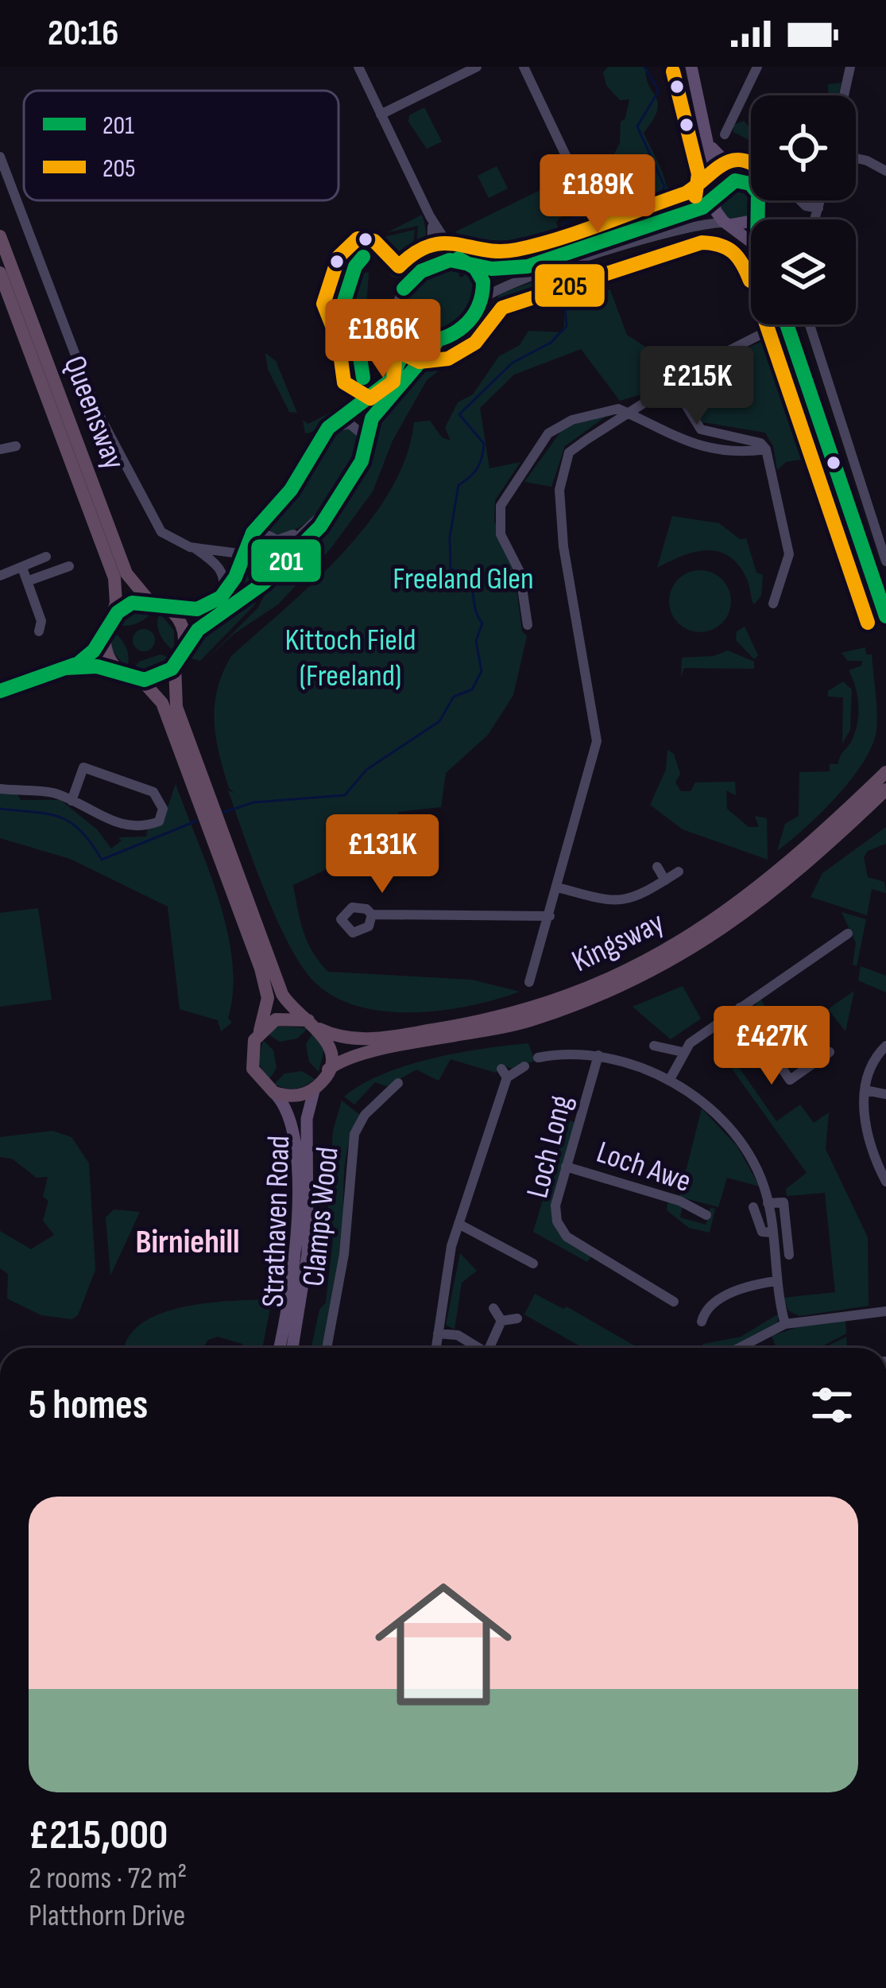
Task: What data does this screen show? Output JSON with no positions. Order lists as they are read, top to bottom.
{
  "streets": {
    "highway": ["Queensway", "Kingsway"],
    "main road": ["Strathaven Road"],
    "street": ["Loch Long", "Loch Awe", "Clamps Wood"]
  },
  "crossings": [
    ["Kingsway", "Strathaven Road"],
    ["Loch Long", "Loch Awe"]
  ],
  "districts": ["Birniehill"],
  "parks": ["Freeland Glen", "Kittoch Field (Freeland)"],
  "lines": ["transit line 205", "transit line 201"],
  "legend": ["201", "205"],
  "page": {
    "status": "20:16",
    "price": [
      "£189K",
      "£186K",
      "£215K",
      "£131K",
      "£427K"
    ],
    "heading": "5 homes",
    "list": [
      {
        "name": "£215,000",
        "note": "2 rooms · 72 m² · Platthorn Drive"
      }
    ]
  }
}
